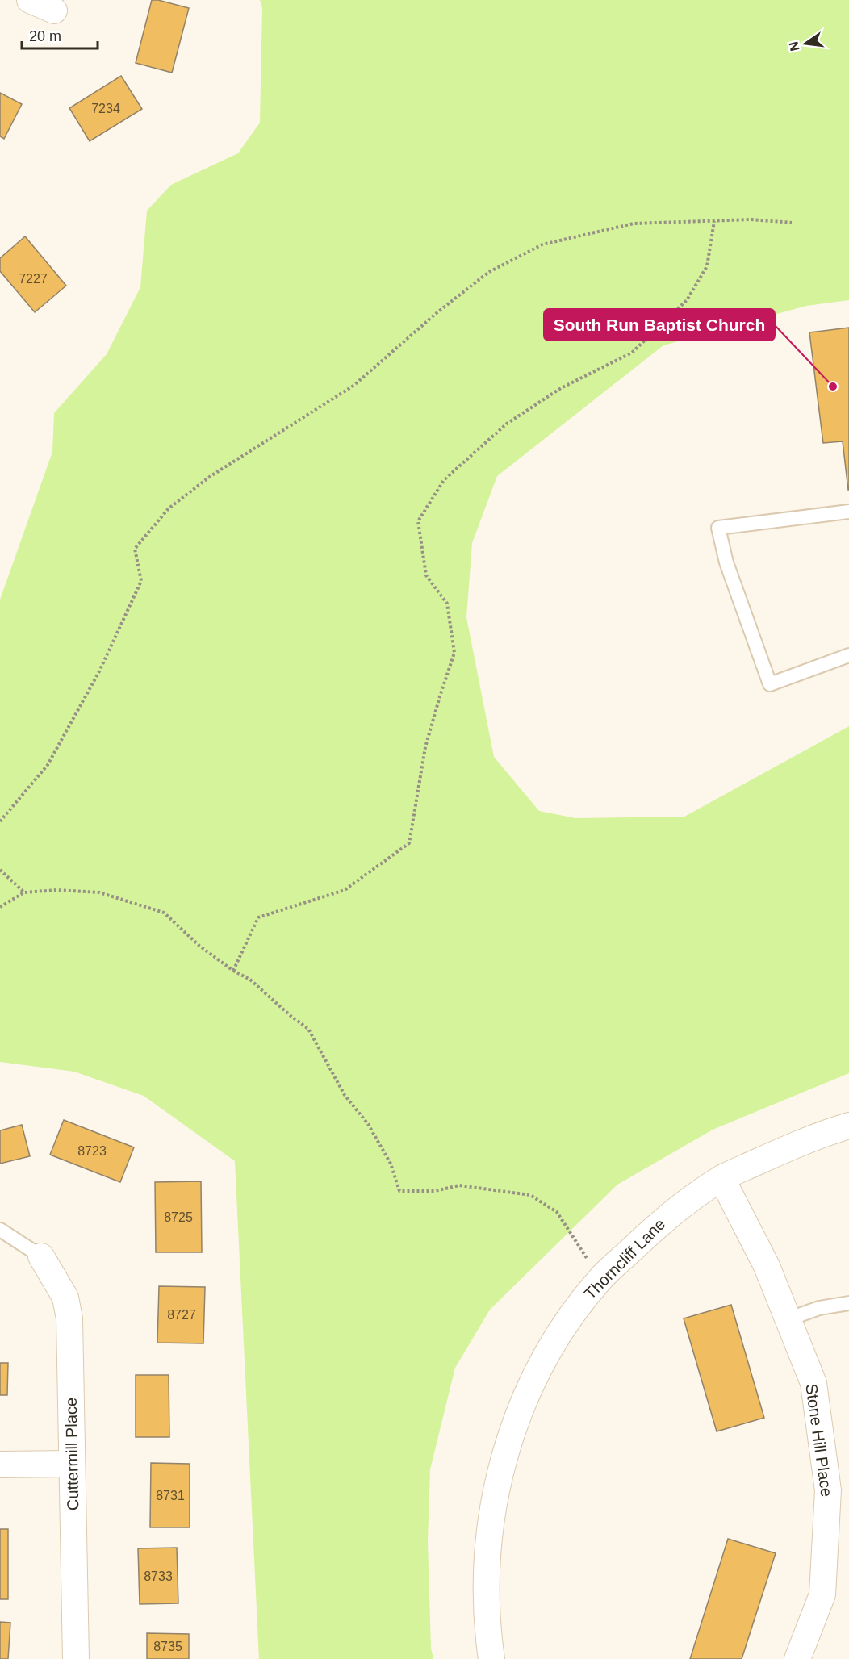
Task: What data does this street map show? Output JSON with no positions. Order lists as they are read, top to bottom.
{
  "streets": {
    "street": ["Thorncliff Lane", "Stone Hill Place", "Cuttermill Place"]
  },
  "crossings": [
    ["Thorncliff Lane", "Stone Hill Place"]
  ],
  "places": ["South Run Baptist Church"],
  "house_numbers": [
    "7234",
    "7227",
    "8723",
    "8725",
    "8727",
    "8731",
    "8733",
    "8735"
  ],
  "scale_bar": "20 m",
  "north": "left"
}
